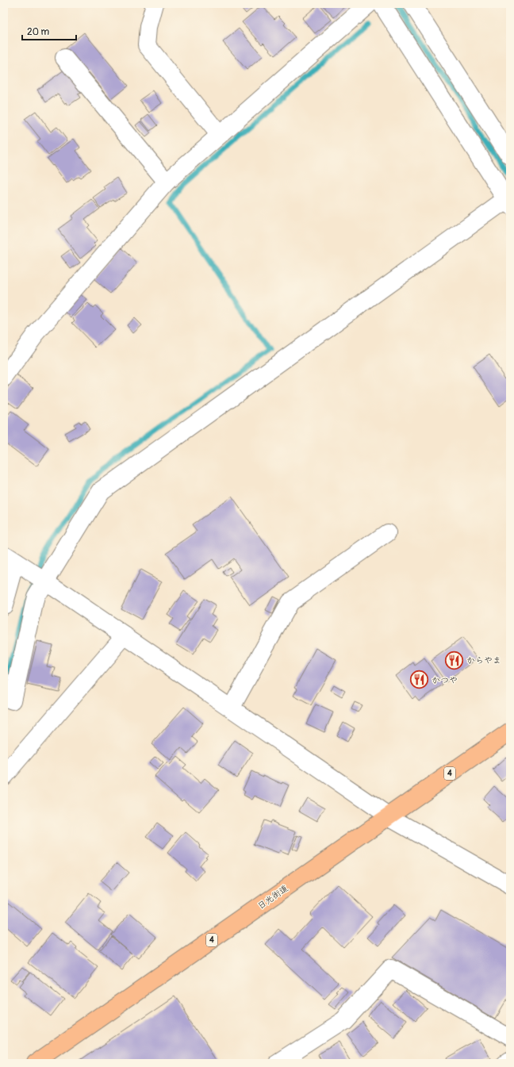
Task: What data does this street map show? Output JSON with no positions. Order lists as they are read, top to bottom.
{
  "streets": {
    "highway": ["4", "日光街道"]
  },
  "places": {
    "restaurant": ["からやま", "かつや"]
  },
  "scale_bar": "20 m"
}
